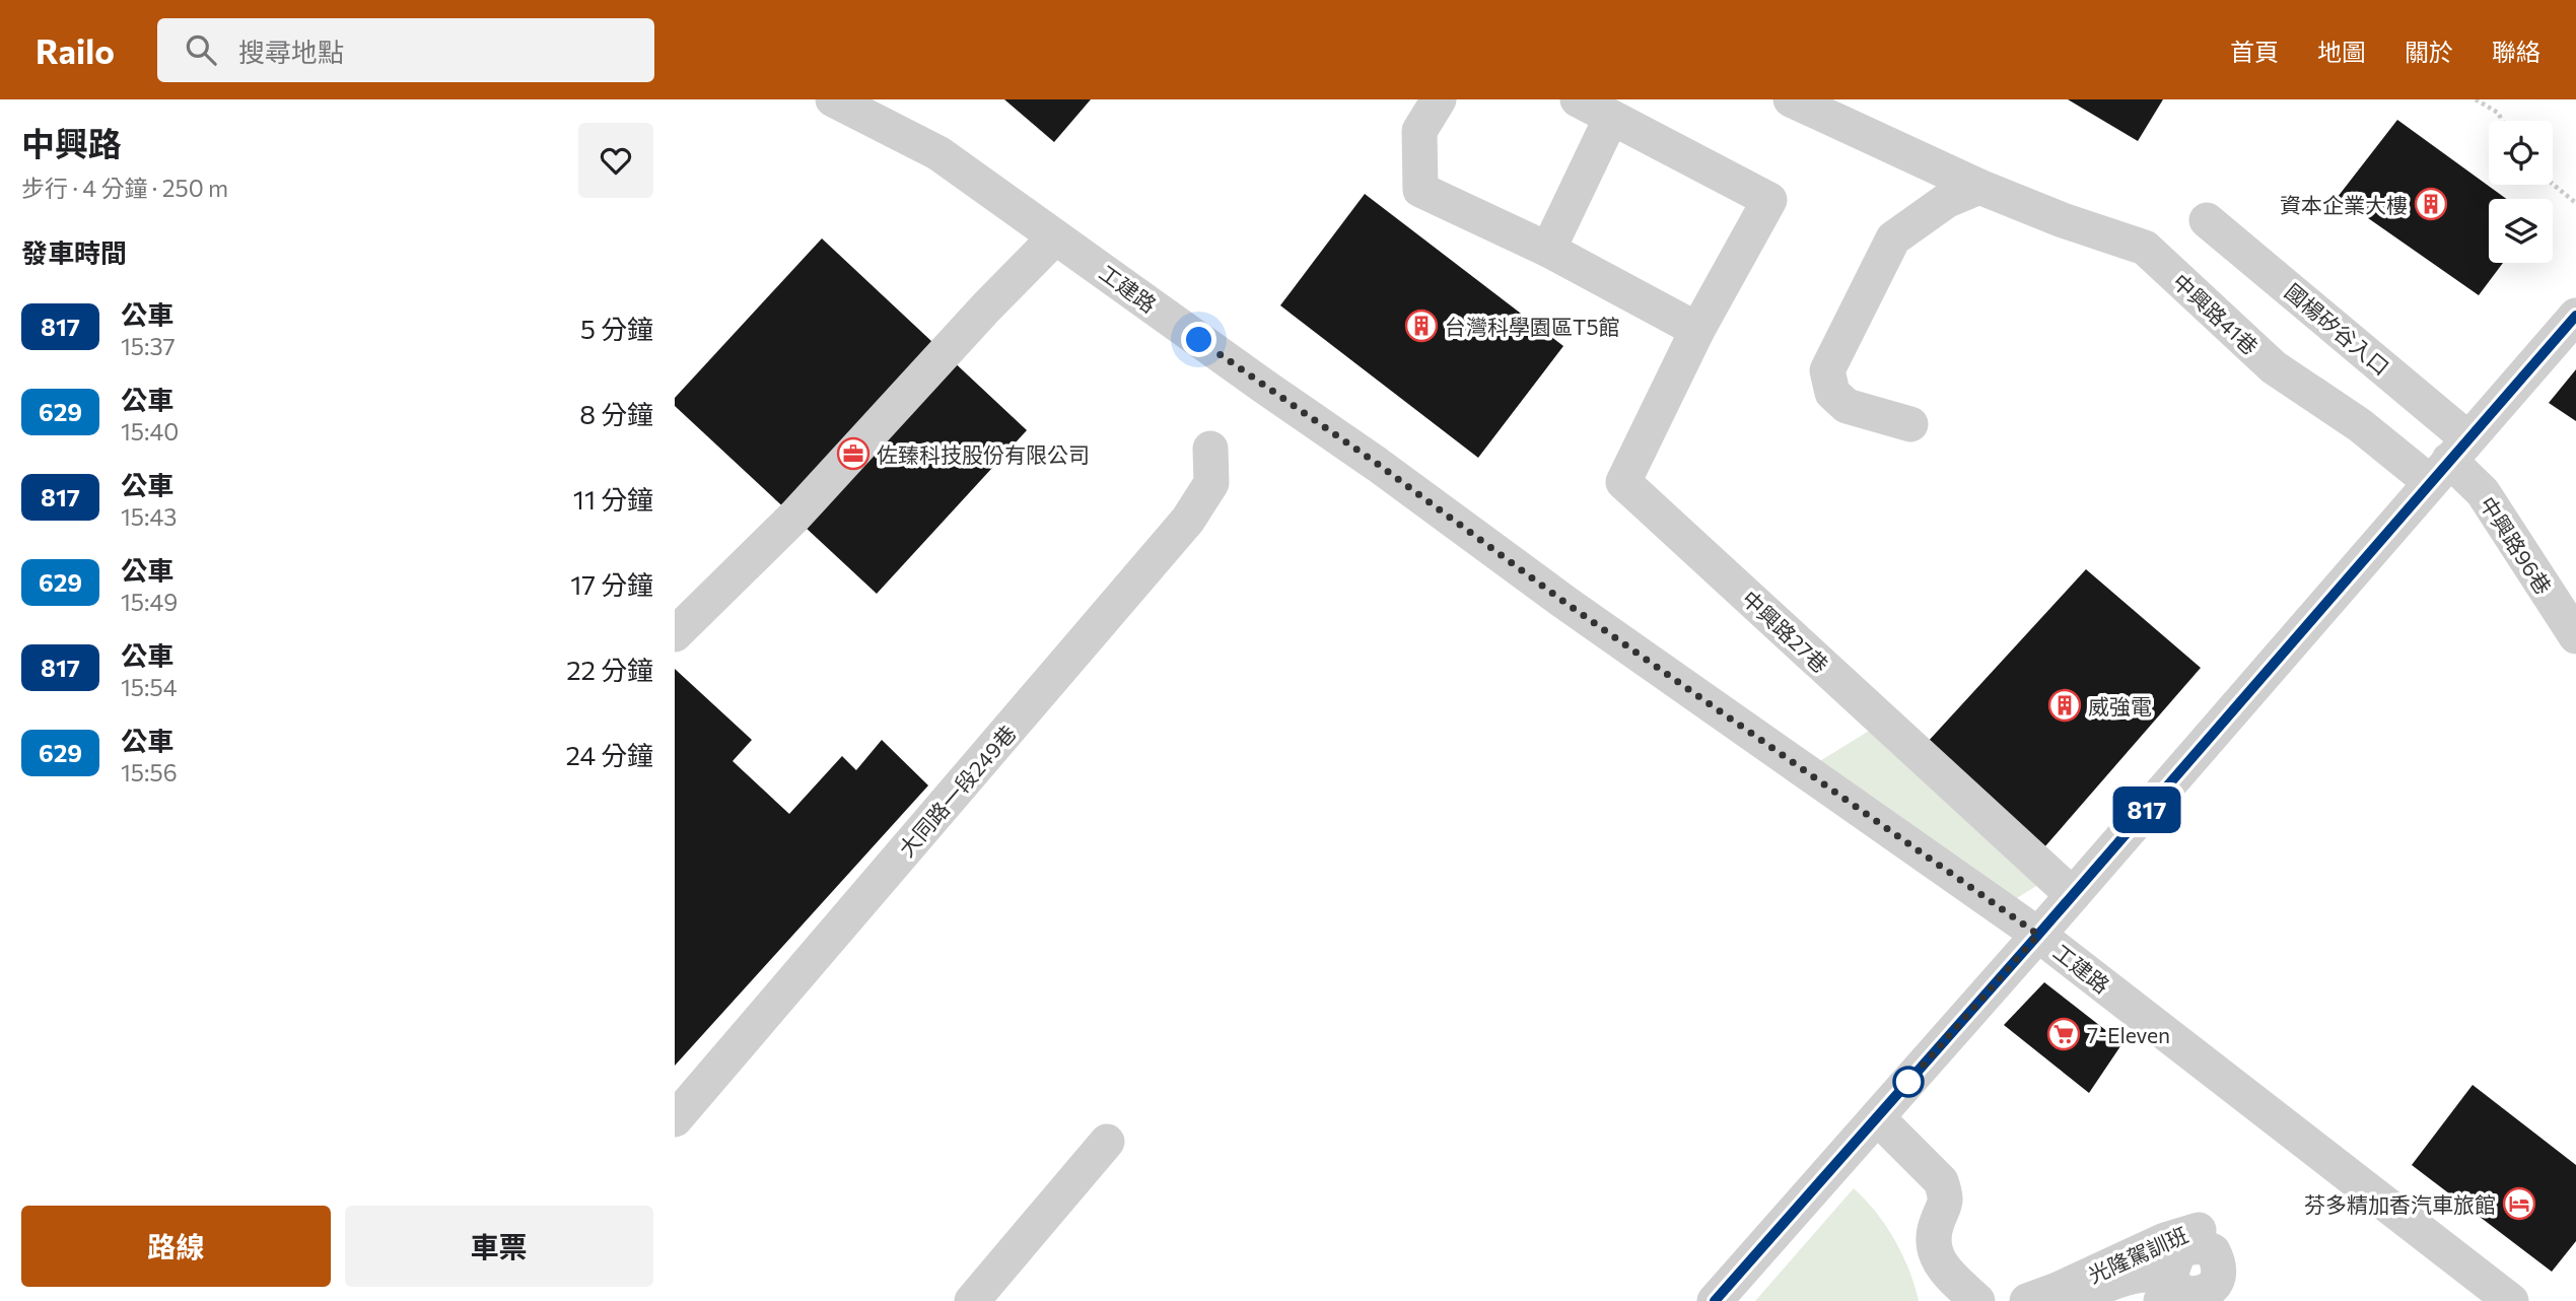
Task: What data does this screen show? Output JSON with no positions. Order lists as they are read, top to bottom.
{
  "streets": {
    "street": [
      "工建路",
      "中興路41巷",
      "國楊矽谷入口",
      "中興路96巷",
      "中興路27巷",
      "大同路一段249巷",
      "光隆駕訓班"
    ]
  },
  "crossings": [
    ["中興路41巷", "國楊矽谷入口"],
    ["中興路41巷", "中興路96巷"],
    ["國楊矽谷入口", "中興路96巷"]
  ],
  "places": {
    "building": ["資本企業大樓", "台灣科學園區T5館", "威強電"],
    "office": ["佐臻科技股份有限公司"],
    "supermarket": ["7-Eleven"],
    "hotel": ["芬多精加香汽車旅館"]
  },
  "lines": ["bus line 817"],
  "page": {
    "header": "Railo",
    "search": "搜尋地點",
    "nav": [
      "首頁",
      "地圖",
      "關於",
      "聯絡"
    ],
    "heading": [
      ["中興路", "步行 · 4 分鐘 · 250 m"],
      "發車時間"
    ],
    "on_map": "817",
    "list": [
      {
        "mark": "817",
        "name": "公車",
        "note": "15:37",
        "value": "5 分鐘"
      },
      {
        "mark": "629",
        "name": "公車",
        "note": "15:40",
        "value": "8 分鐘"
      },
      {
        "mark": "817",
        "name": "公車",
        "note": "15:43",
        "value": "11 分鐘"
      },
      {
        "mark": "629",
        "name": "公車",
        "note": "15:49",
        "value": "17 分鐘"
      },
      {
        "mark": "817",
        "name": "公車",
        "note": "15:54",
        "value": "22 分鐘"
      },
      {
        "mark": "629",
        "name": "公車",
        "note": "15:56",
        "value": "24 分鐘"
      }
    ],
    "buttons": ["路線", "車票"]
  }
}
